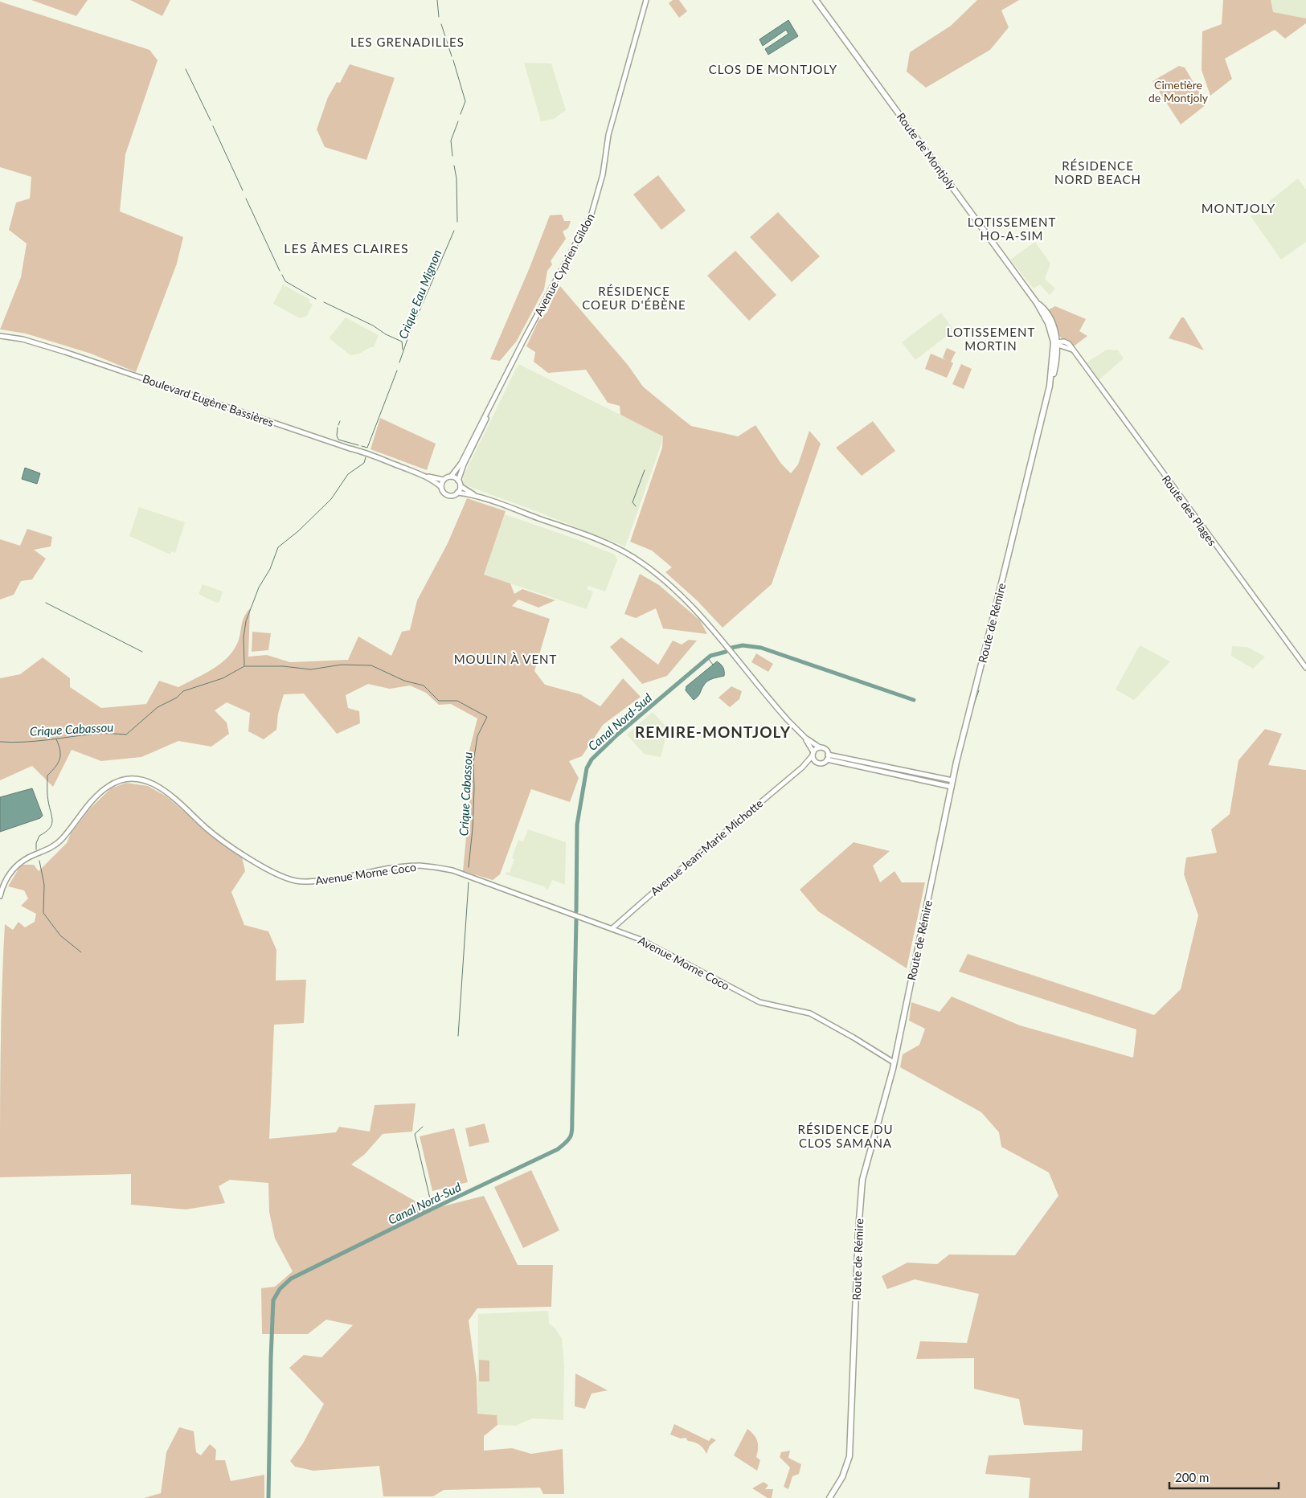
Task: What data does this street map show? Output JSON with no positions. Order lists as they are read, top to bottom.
{
  "streets": {
    "main road": ["Route de Montjoly", "Route de Rémire"],
    "street": [
      "Avenue Cyprien Gildon",
      "Boulevard Eugène Bassières",
      "Route des Plages",
      "Avenue Jean-Marie Michotte",
      "Avenue Morne Coco"
    ]
  },
  "crossings": [
    ["Route de Montjoly", "Route de Rémire"],
    ["Avenue Cyprien Gildon", "Boulevard Eugène Bassières"],
    ["Route des Plages", "Route de Rémire"],
    ["Route de Rémire", "Avenue Morne Coco"],
    ["Avenue Jean-Marie Michotte", "Avenue Morne Coco"]
  ],
  "districts": [
    "LES GRENADILLES",
    "CLOS DE MONTJOLY",
    "RÉSIDENCE NORD BEACH",
    "MONTJOLY",
    "LOTISSEMENT HO-A-SIM",
    "LES ÂMES CLAIRES",
    "RÉSIDENCE COEUR D'ÉBÈNE",
    "LOTISSEMENT MORTIN",
    "MOULIN À VENT",
    "REMIRE-MONTJOLY",
    "RÉSIDENCE DU CLOS SAMANA"
  ],
  "water": ["Crique Eau Mignon", "Canal Nord-Sud", "Crique Cabassou"],
  "parks": ["Cimetière de Montjoly"],
  "scale_bar": "200 m"
}
